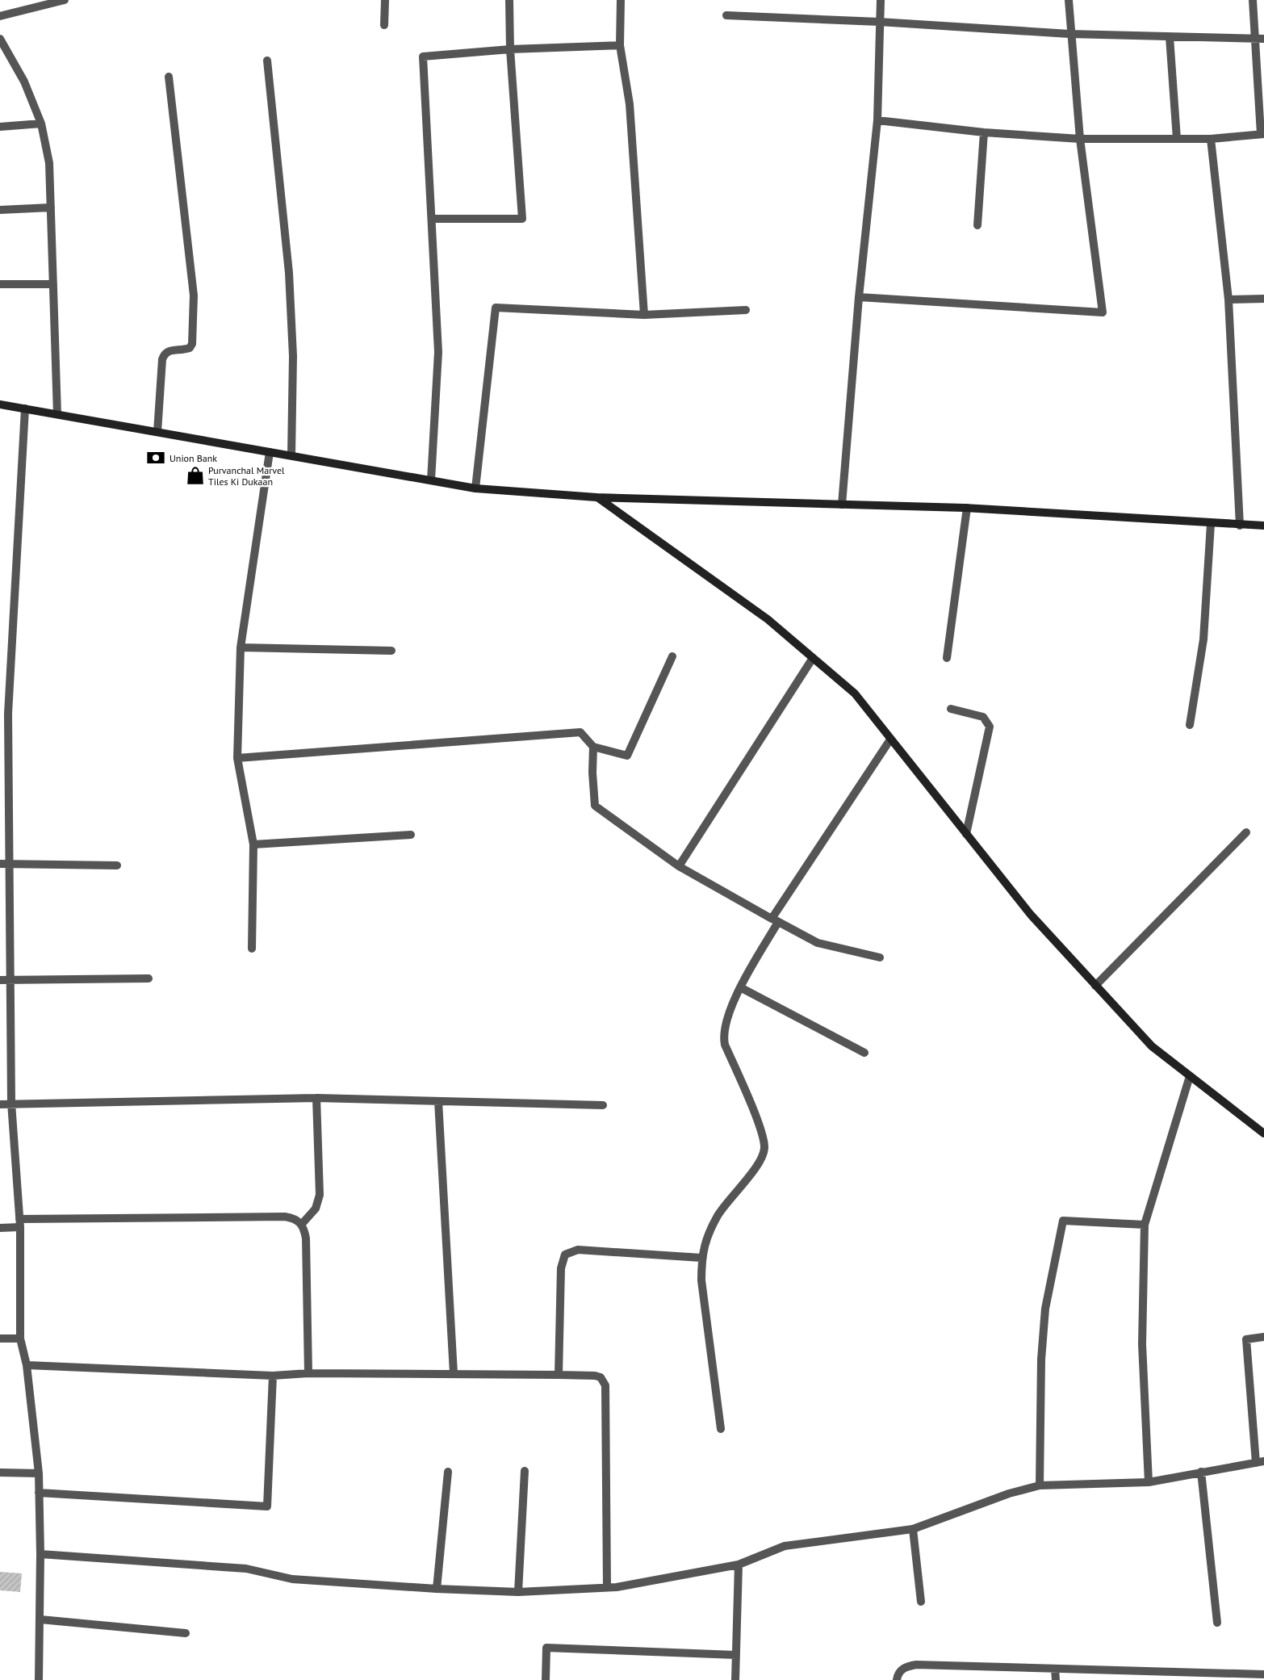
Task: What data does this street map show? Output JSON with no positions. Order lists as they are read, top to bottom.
{
  "places": {
    "bank": ["Union Bank"],
    "shop": ["Purvanchal Marvel Tiles Ki Dukaan"]
  }
}
